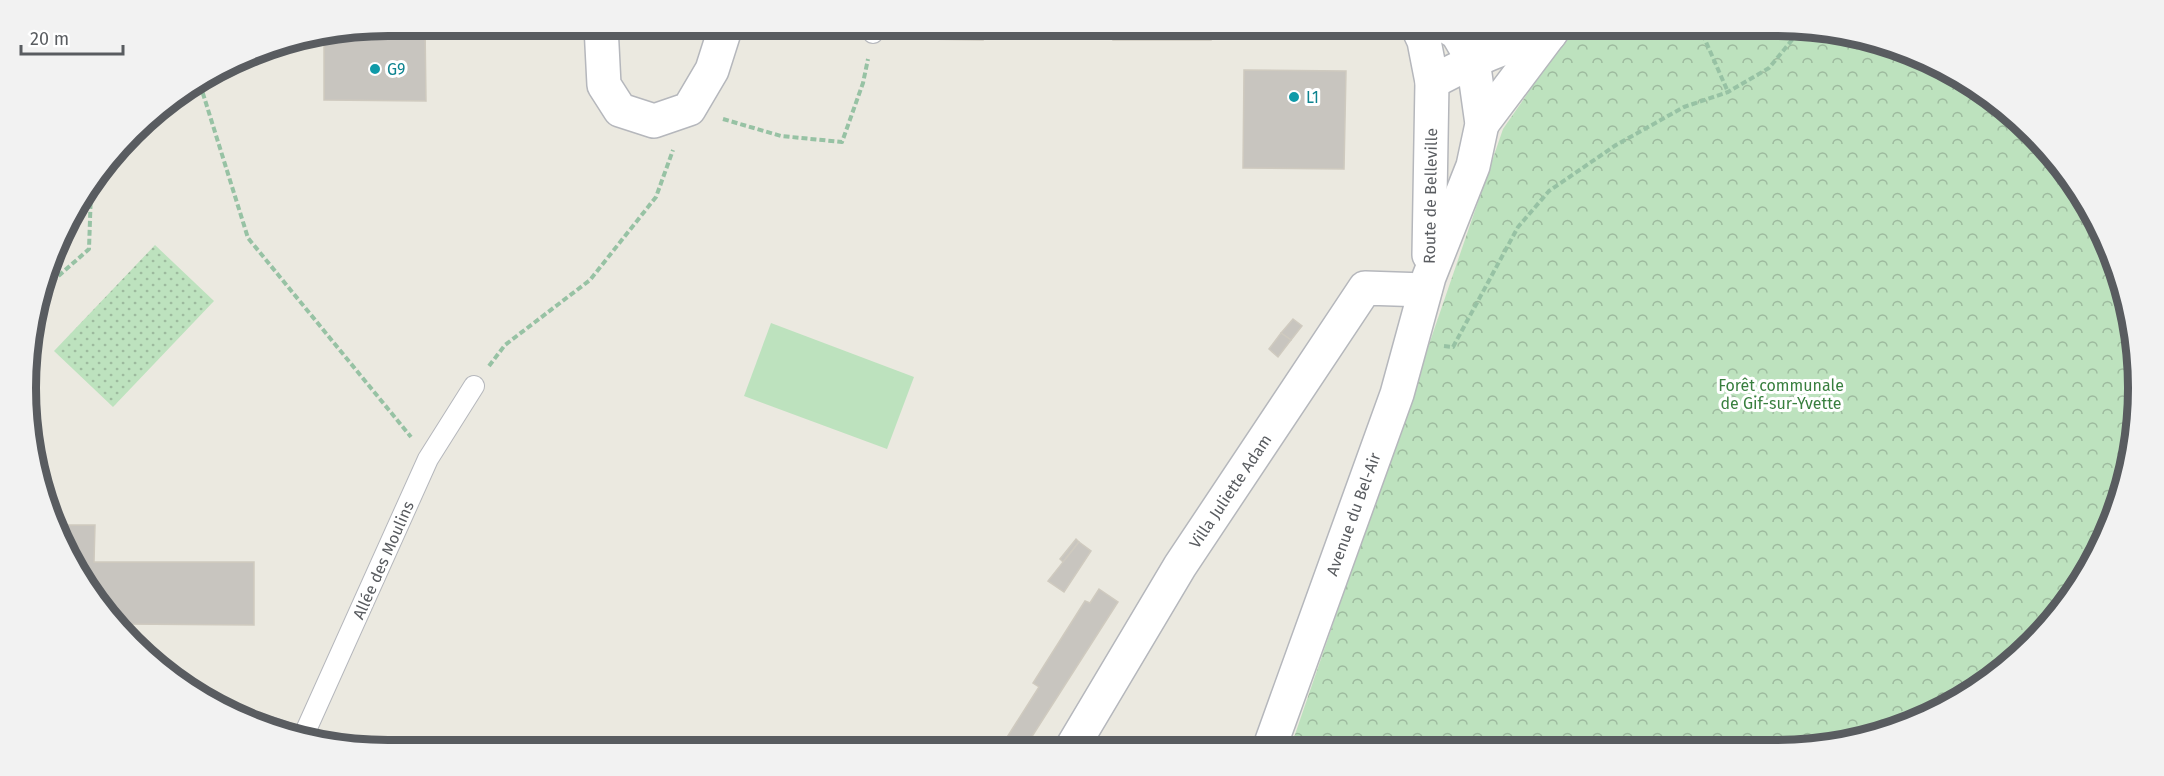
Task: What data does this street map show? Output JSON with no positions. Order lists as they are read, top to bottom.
{
  "streets": {
    "street": ["Route de Belleville", "Villa Juliette Adam", "Avenue du Bel-Air"],
    "lane": ["Allée des Moulins"]
  },
  "crossings": [
    ["Route de Belleville", "Villa Juliette Adam"],
    ["Route de Belleville", "Avenue du Bel-Air"],
    ["Villa Juliette Adam", "Avenue du Bel-Air"]
  ],
  "parks": ["Forêt communale de Gif-sur-Yvette"],
  "places": ["G9", "L1"],
  "scale_bar": "20 m"
}
